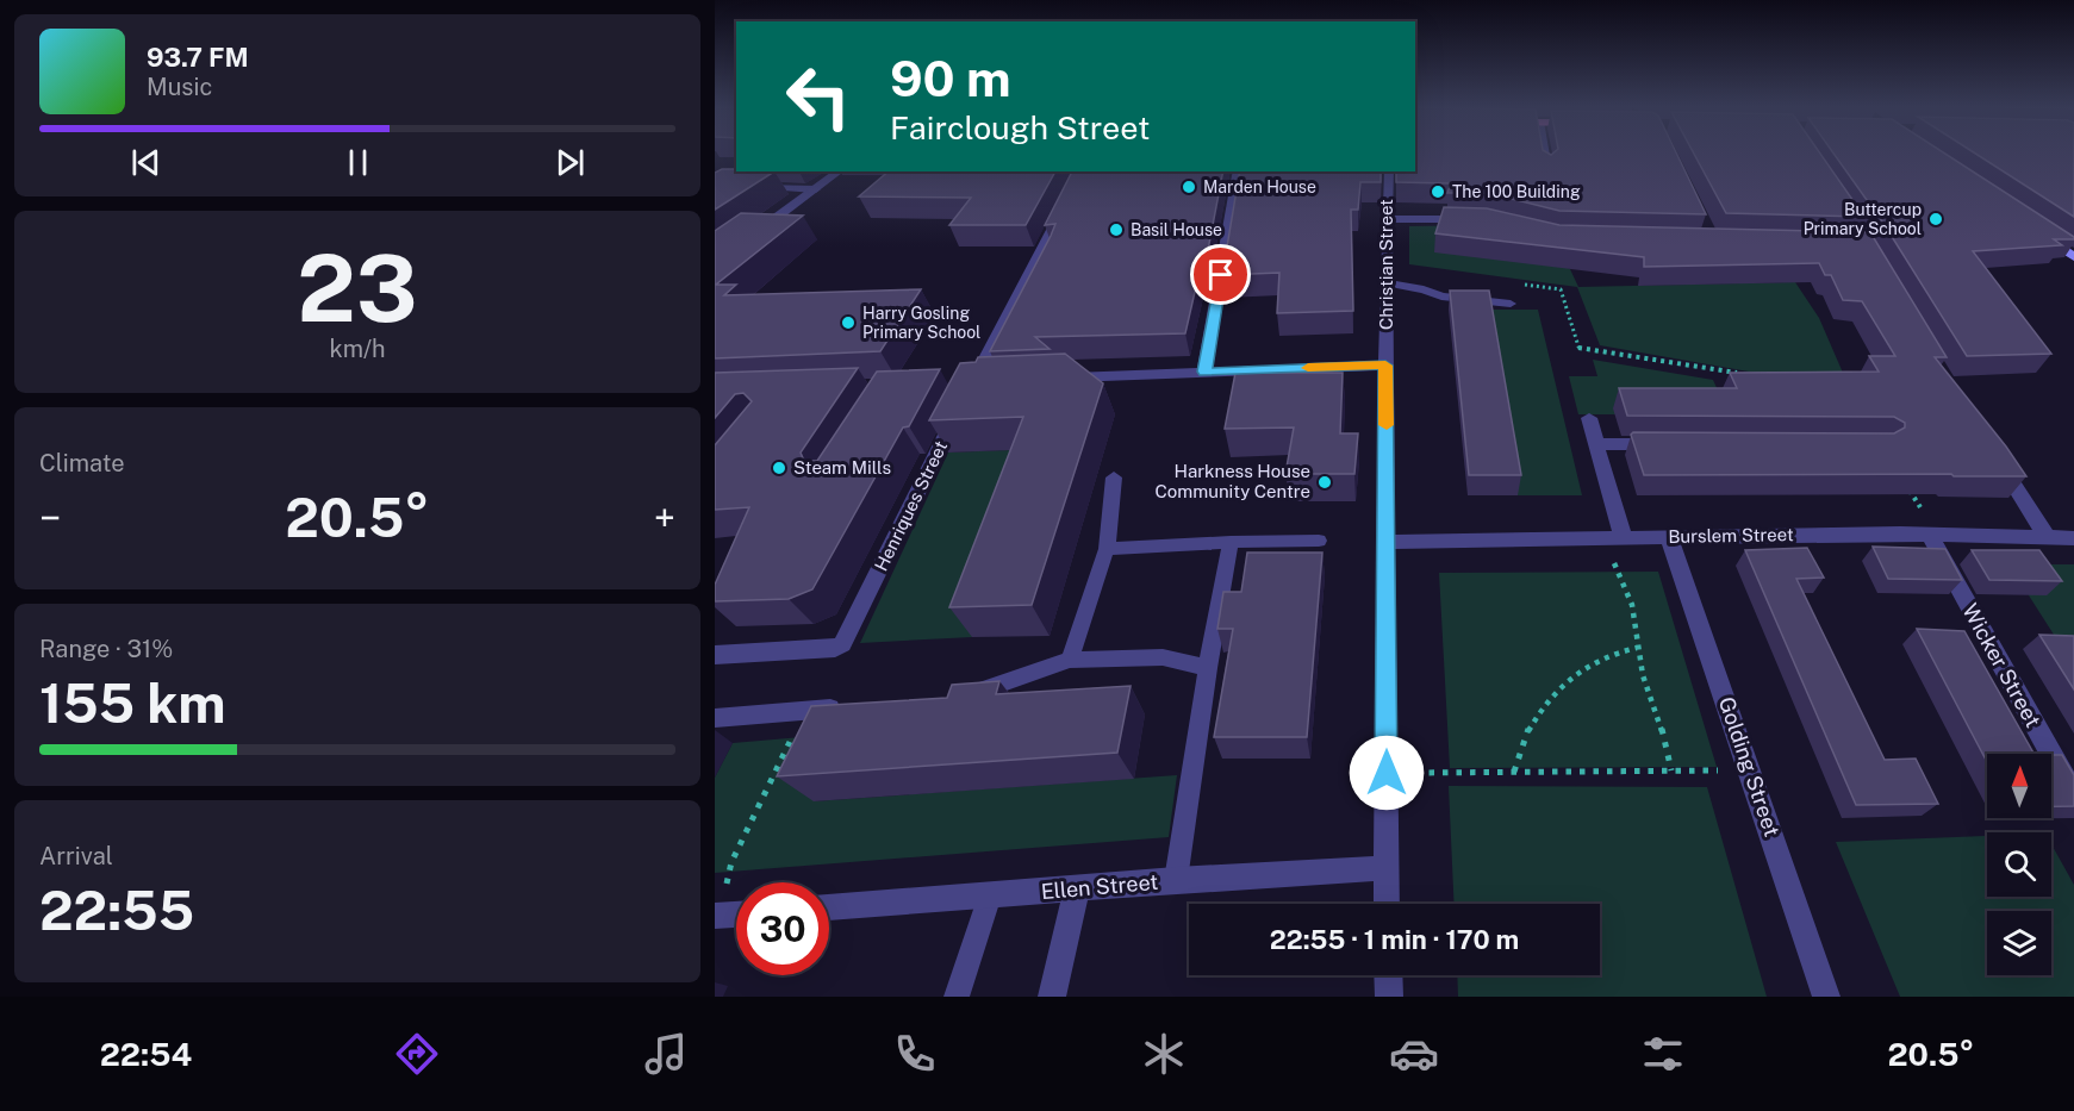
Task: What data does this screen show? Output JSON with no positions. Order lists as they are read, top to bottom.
{
  "streets": {
    "street": [
      "Christian Street",
      "Henriques Street",
      "Burslem Street",
      "Wicker Street",
      "Golding Street",
      "Ellen Street"
    ]
  },
  "crossings": [
    ["Christian Street", "Burslem Street"],
    ["Christian Street", "Ellen Street"],
    ["Burslem Street", "Wicker Street"],
    ["Burslem Street", "Golding Street"]
  ],
  "places": [
    "Marden House",
    "The 100 Building",
    "Buttercup Primary School",
    "Basil House",
    "Harry Gosling Primary School",
    "Steam Mills",
    "Harkness House Community Centre"
  ],
  "north": "top",
  "page": {
    "turn": ["90 m", "Fairclough Street"],
    "song": ["93.7 FM", "Music"],
    "tile": [
      ["23", "km/h"],
      "Climate",
      ["Range · 31%", "155 km"],
      ["Arrival", "22:55"]
    ],
    "heat": ["−", "20.5°", "+"],
    "limit": "30",
    "trip": "22:55 · 1 min · 170 m",
    "tabs": ["22:54", "20.5°"]
  }
}
